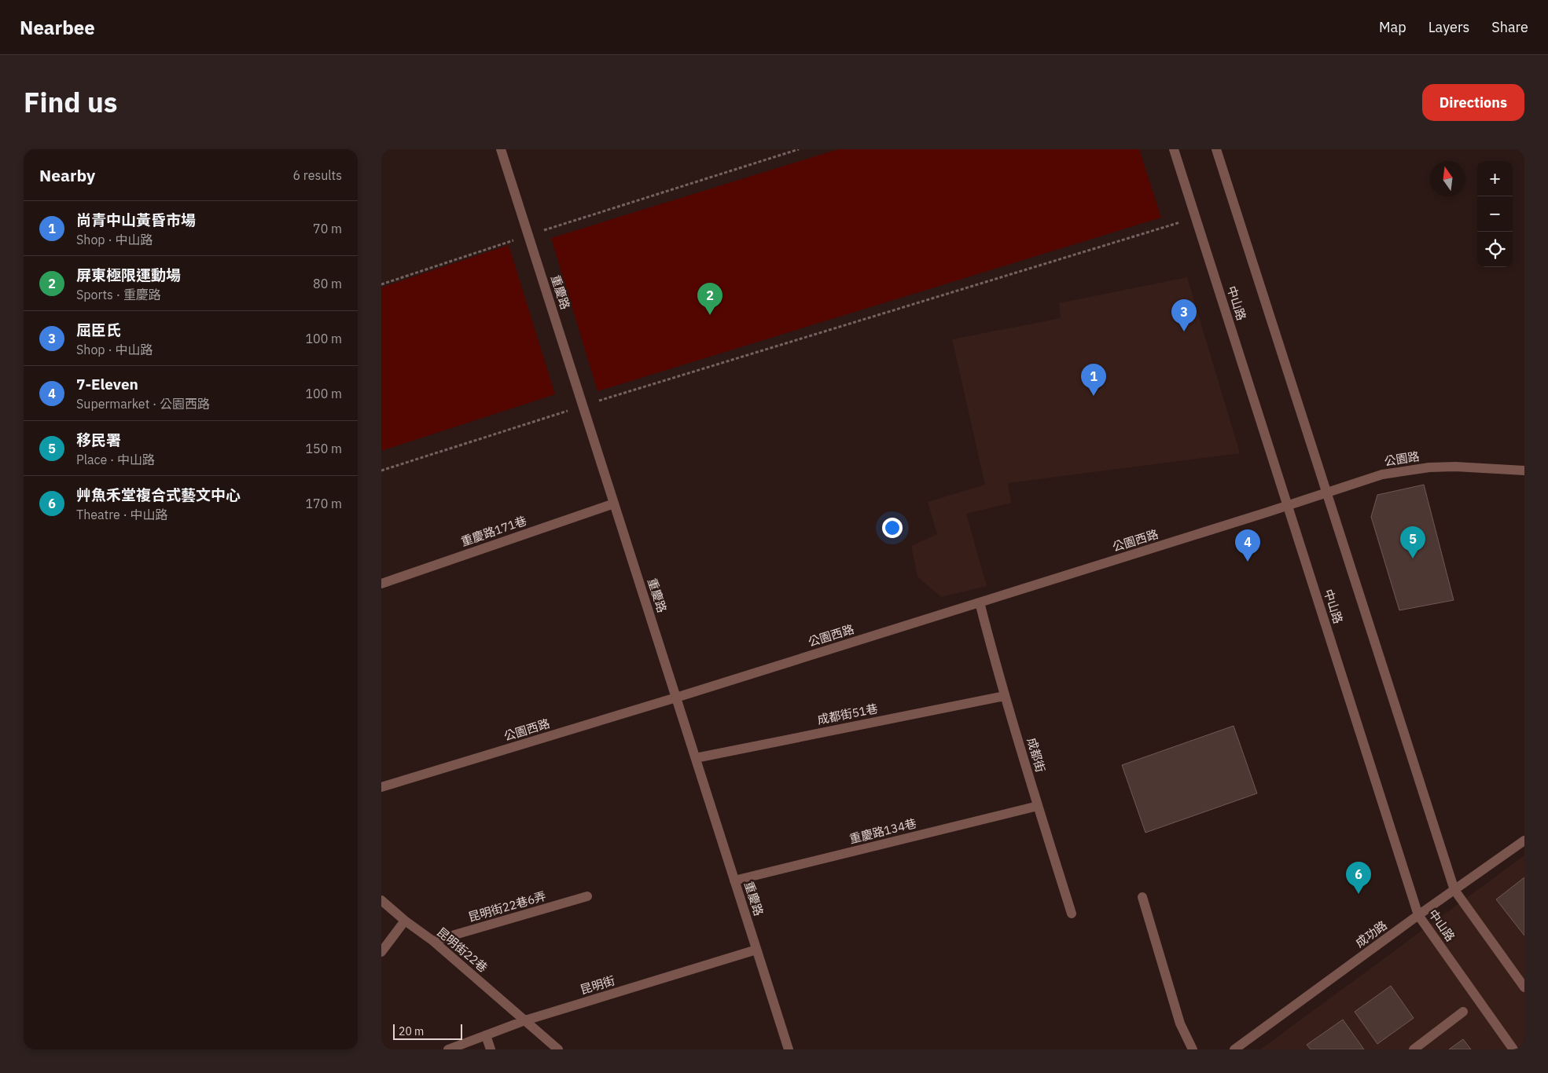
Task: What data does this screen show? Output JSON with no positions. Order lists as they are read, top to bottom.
{
  "streets": {
    "street": [
      "重慶路",
      "中山路",
      "公園路",
      "重慶路171巷",
      "公園西路",
      "成都街51巷",
      "成都街",
      "重慶路134巷",
      "昆明街22巷6弄",
      "成功路",
      "昆明街22巷",
      "昆明街"
    ]
  },
  "crossings": [
    ["重慶路", "重慶路171巷"],
    ["重慶路", "公園西路"],
    ["重慶路", "成都街51巷"],
    ["重慶路", "重慶路134巷"],
    ["重慶路", "昆明街"],
    ["中山路", "公園路"],
    ["中山路", "公園西路"],
    ["中山路", "成功路"],
    ["公園路", "公園西路"],
    ["公園西路", "成都街"],
    ["成都街51巷", "成都街"],
    ["成都街", "重慶路134巷"],
    ["昆明街22巷6弄", "昆明街22巷"],
    ["昆明街22巷", "昆明街"]
  ],
  "scale_bar": "20 m",
  "north": "top",
  "page": {
    "header": "Nearbee",
    "nav": ["Map", "Layers", "Share"],
    "title": "Find us",
    "buttons": "Directions",
    "heading": ["Nearby", "6 results"],
    "map_buttons": ["+", "−"],
    "list": [
      {
        "mark": "1",
        "name": "尚青中山黃昏市場",
        "note": "Shop · 中山路",
        "value": "70 m"
      },
      {
        "mark": "2",
        "name": "屏東極限運動場",
        "note": "Sports · 重慶路",
        "value": "80 m"
      },
      {
        "mark": "3",
        "name": "屈臣氏",
        "note": "Shop · 中山路",
        "value": "100 m"
      },
      {
        "mark": "4",
        "name": "7-Eleven",
        "note": "Supermarket · 公園西路",
        "value": "100 m"
      },
      {
        "mark": "5",
        "name": "移民署",
        "note": "Place · 中山路",
        "value": "150 m"
      },
      {
        "mark": "6",
        "name": "艸魚禾堂複合式藝文中心",
        "note": "Theatre · 中山路",
        "value": "170 m"
      }
    ],
    "pins": [
      "2",
      "3",
      "1",
      "5",
      "4",
      "6"
    ],
    "scale": "20 m"
  }
}
